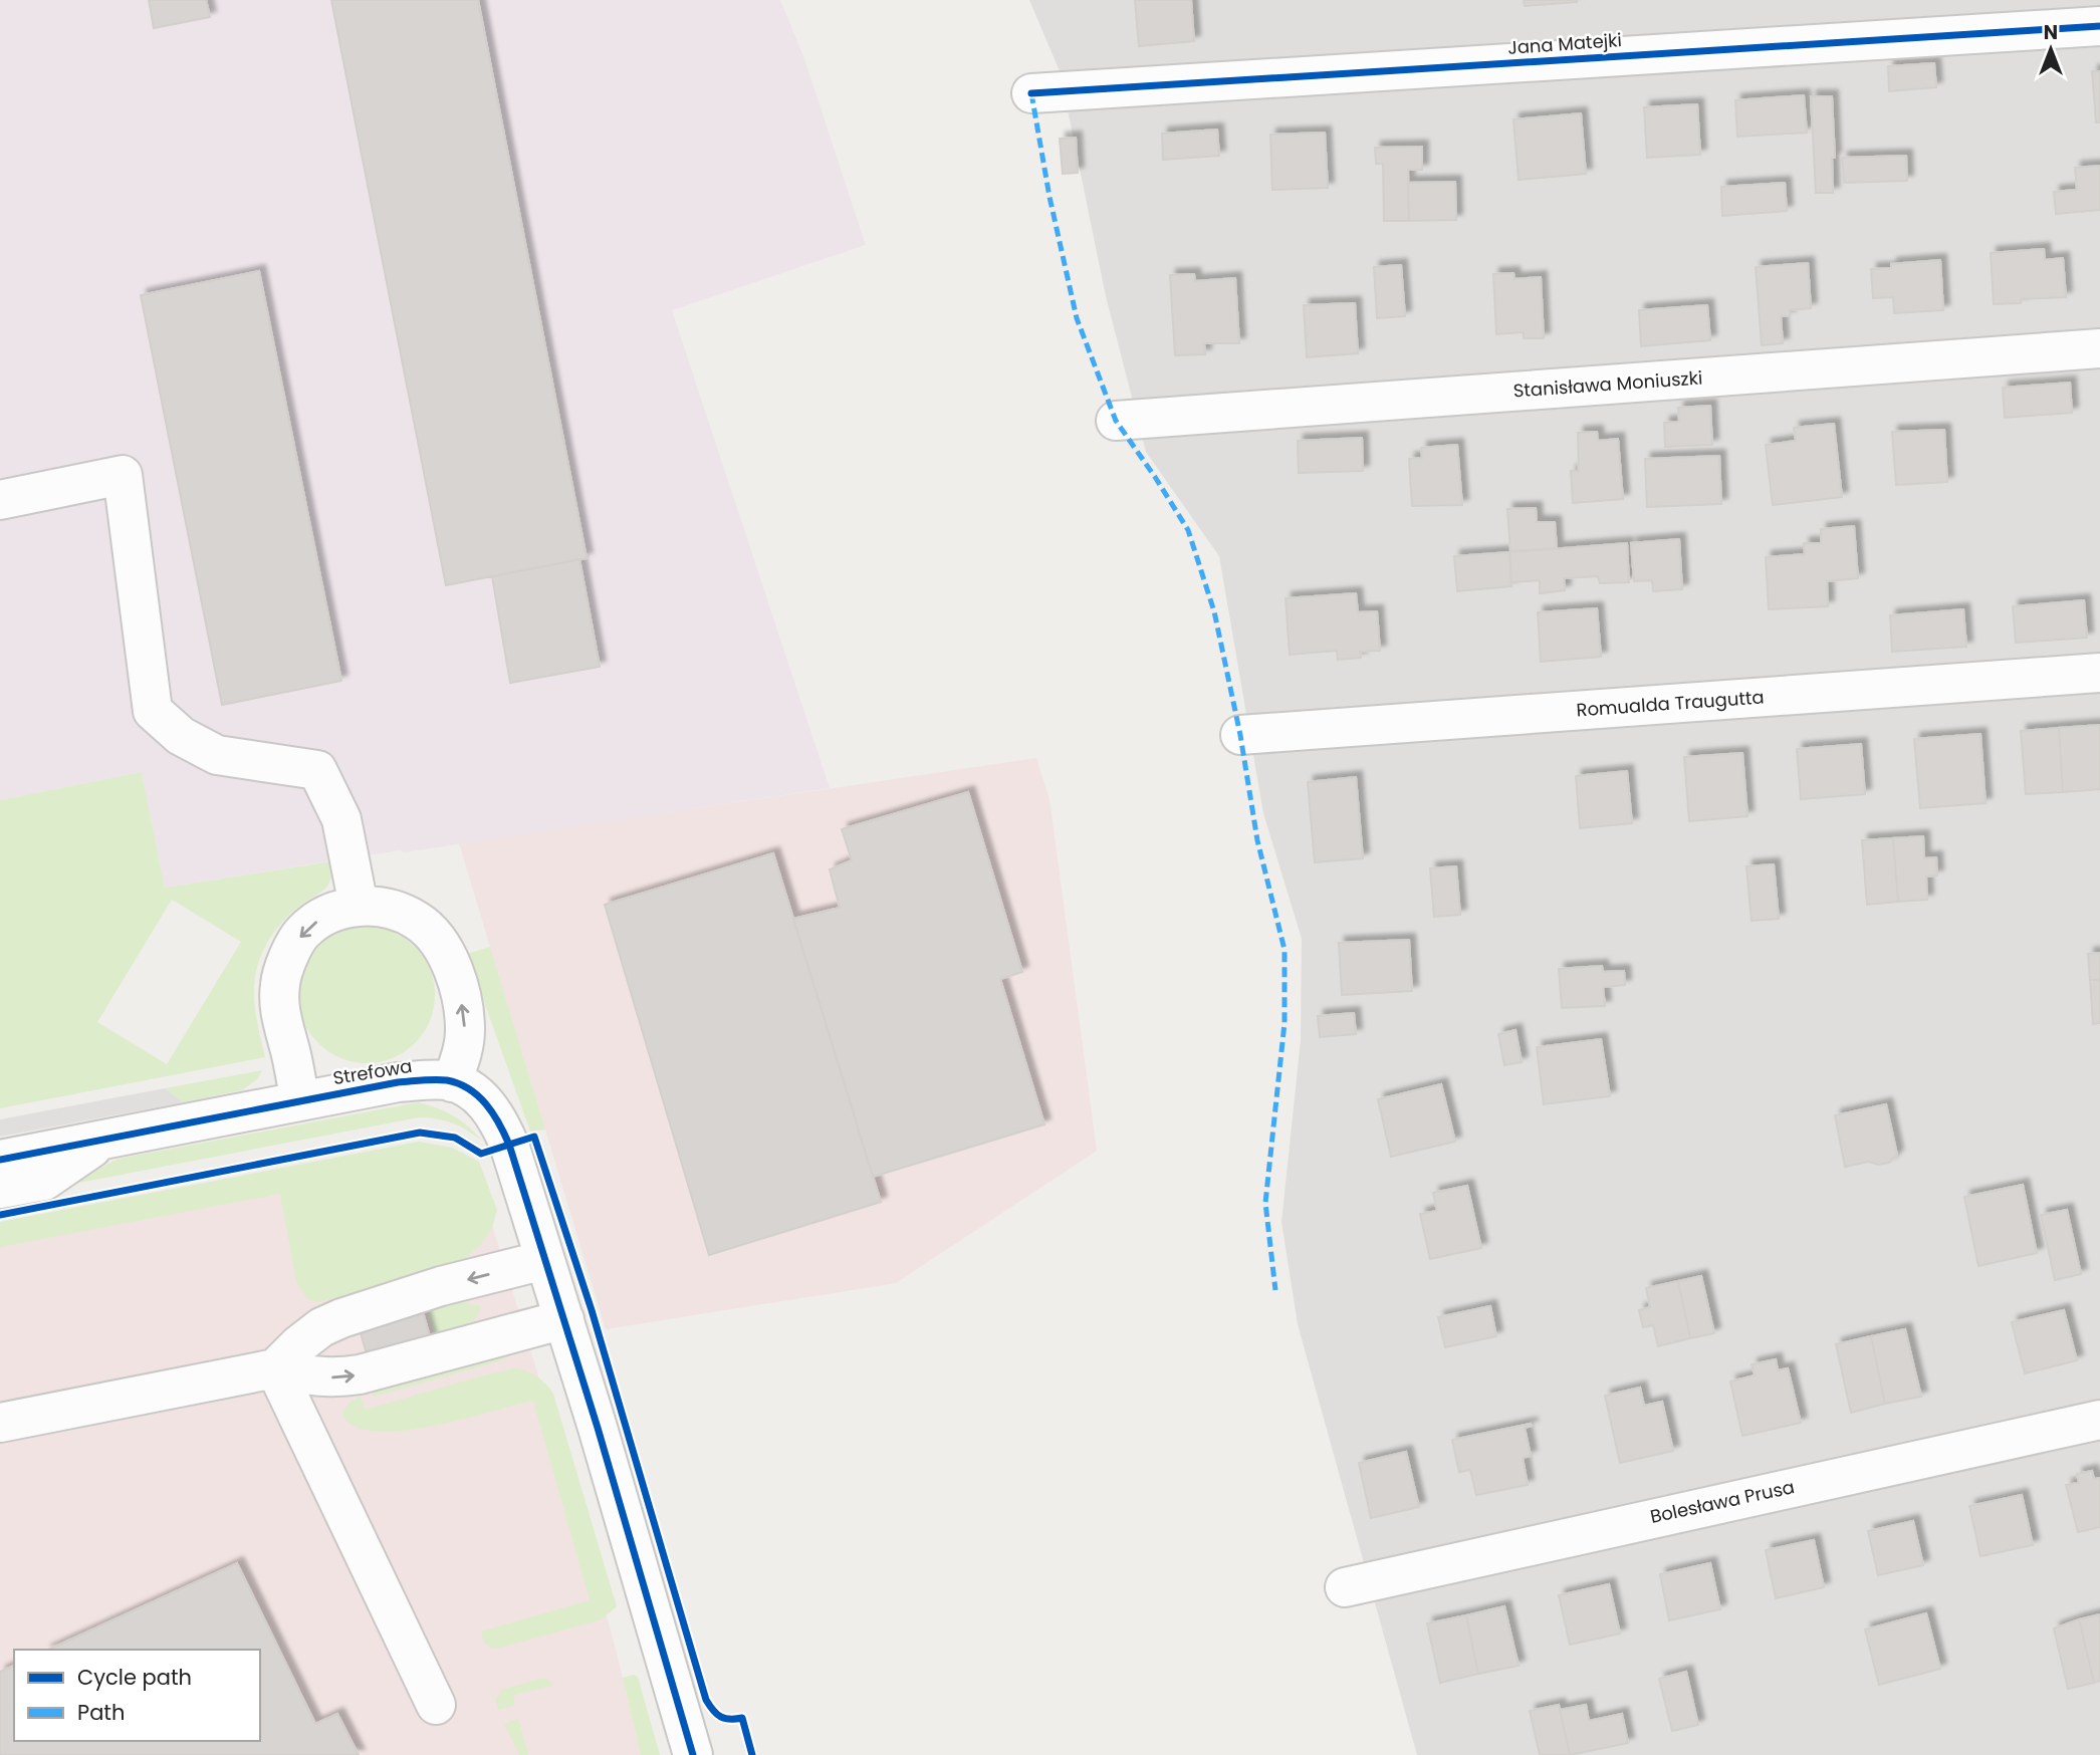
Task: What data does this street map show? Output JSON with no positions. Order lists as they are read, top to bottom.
{
  "streets": {
    "street": [
      "Jana Matejki",
      "Stanisława Moniuszki",
      "Romualda Traugutta",
      "Strefowa",
      "Bolesława Prusa"
    ]
  },
  "legend": ["Cycle path", "Path"],
  "north": "top"
}
